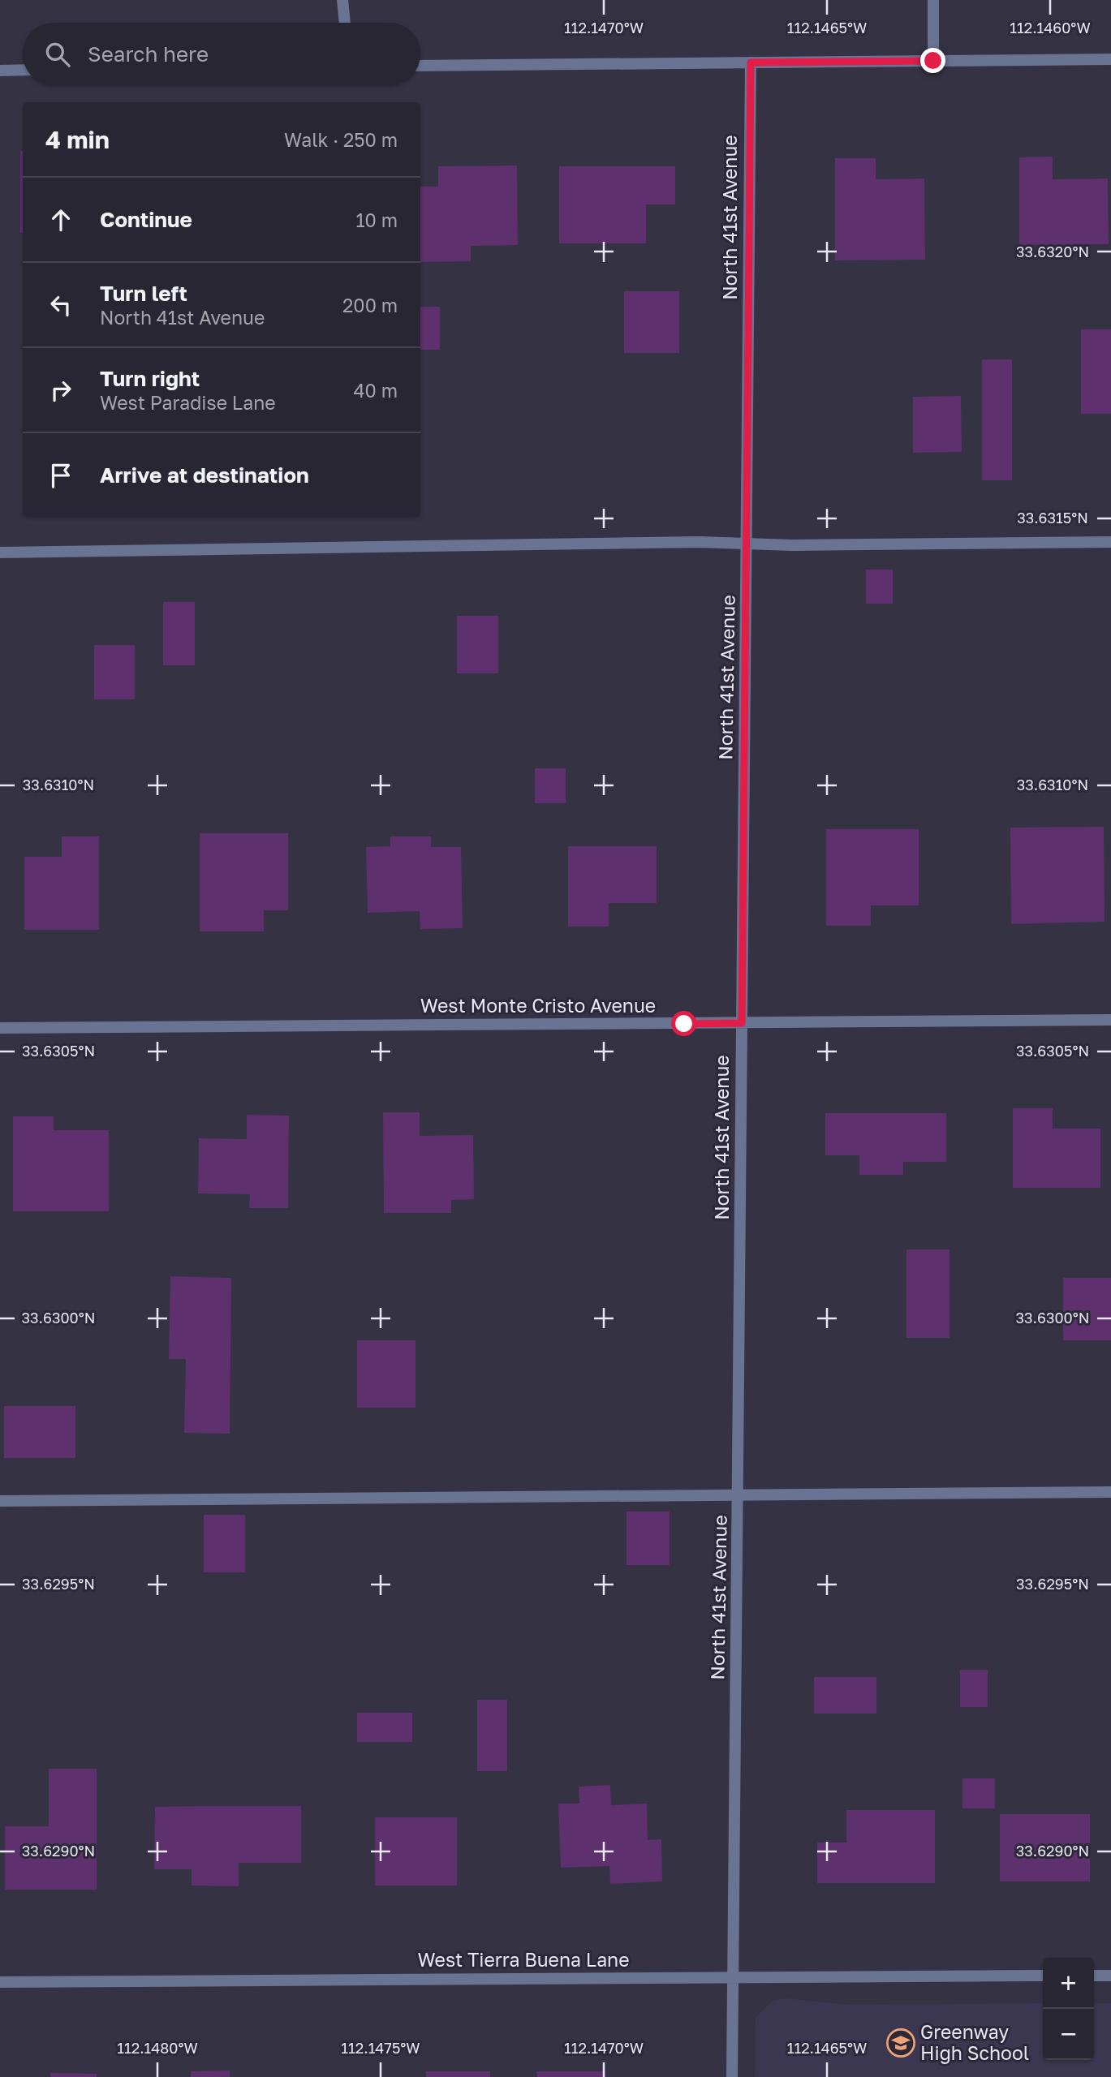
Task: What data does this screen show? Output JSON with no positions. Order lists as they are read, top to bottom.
{
  "streets": {
    "street": ["North 41st Avenue", "West Monte Cristo Avenue", "West Tierra Buena Lane"]
  },
  "crossings": [
    ["North 41st Avenue", "West Monte Cristo Avenue"],
    ["North 41st Avenue", "West Tierra Buena Lane"]
  ],
  "places": {
    "school or university": ["Greenway High School"]
  },
  "page": {
    "search": "Search here",
    "heading": ["4 min", "Walk · 250 m"],
    "list": [
      ["Continue", "10 m"],
      ["Turn left", "North 41st Avenue", "200 m"],
      ["Turn right", "West Paradise Lane", "40 m"],
      "Arrive at destination"
    ],
    "map_buttons": ["+", "−"]
  },
  "coordinates": [
    "112.1470°W",
    "112.1465°W",
    "112.1460°W",
    "33.6320°N",
    "33.6315°N",
    "33.6310°N",
    "33.6305°N",
    "33.6300°N",
    "33.6295°N",
    "33.6290°N",
    "112.1480°W",
    "112.1475°W"
  ]
}
